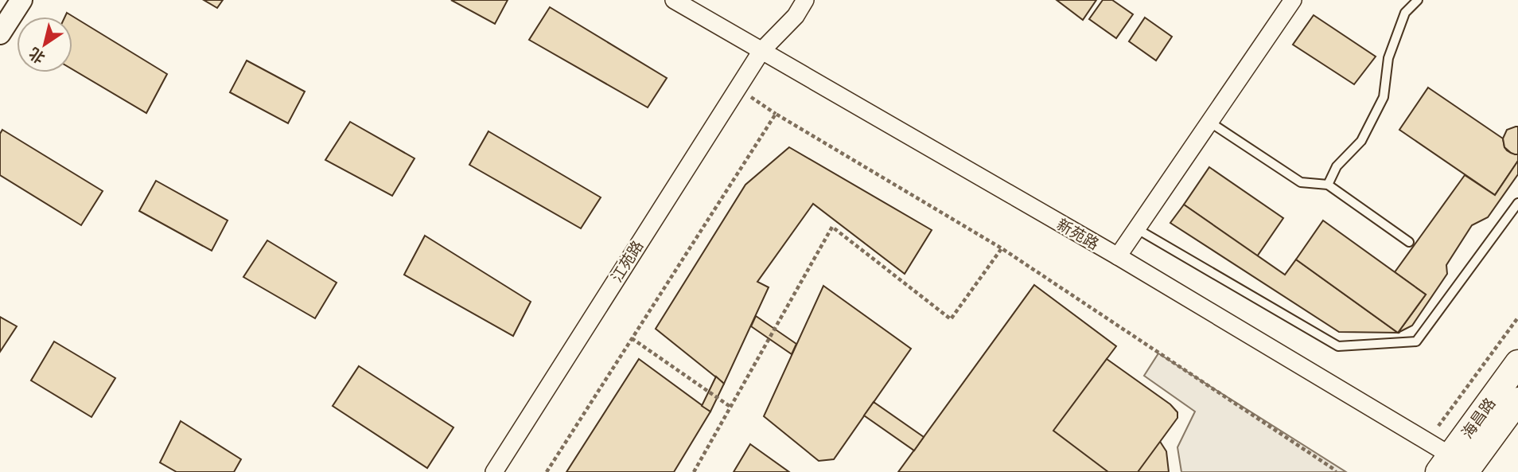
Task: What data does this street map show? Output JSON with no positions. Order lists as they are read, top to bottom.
{
  "streets": {
    "main road": ["海昌路"],
    "street": ["新苑路", "江苑路"]
  },
  "crossings": [
    ["新苑路", "江苑路"],
    ["新苑路", "海昌路"]
  ],
  "north": "bottom left"
}
